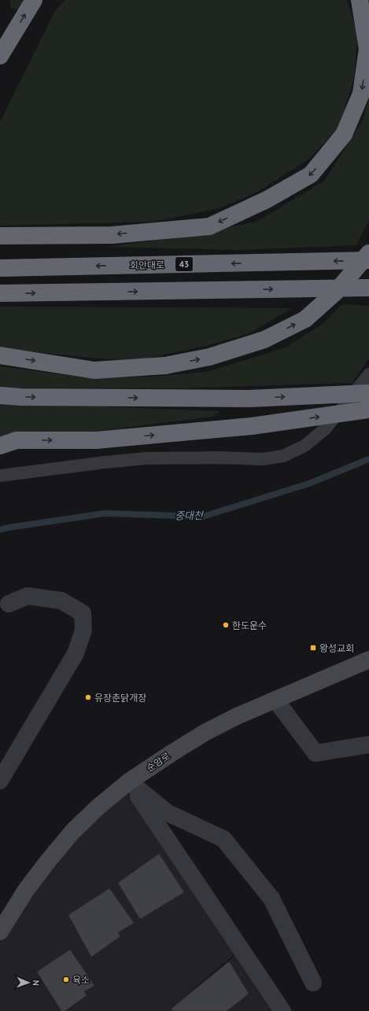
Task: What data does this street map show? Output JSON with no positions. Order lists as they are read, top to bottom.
{
  "streets": {
    "highway": ["43", "회안대로"],
    "street": ["순암로"]
  },
  "water": ["중대천"],
  "places": {
    "other": ["한도운수", "유장춘닭개장", "육소"],
    "transit": ["왕성교회"]
  },
  "north": "right"
}
